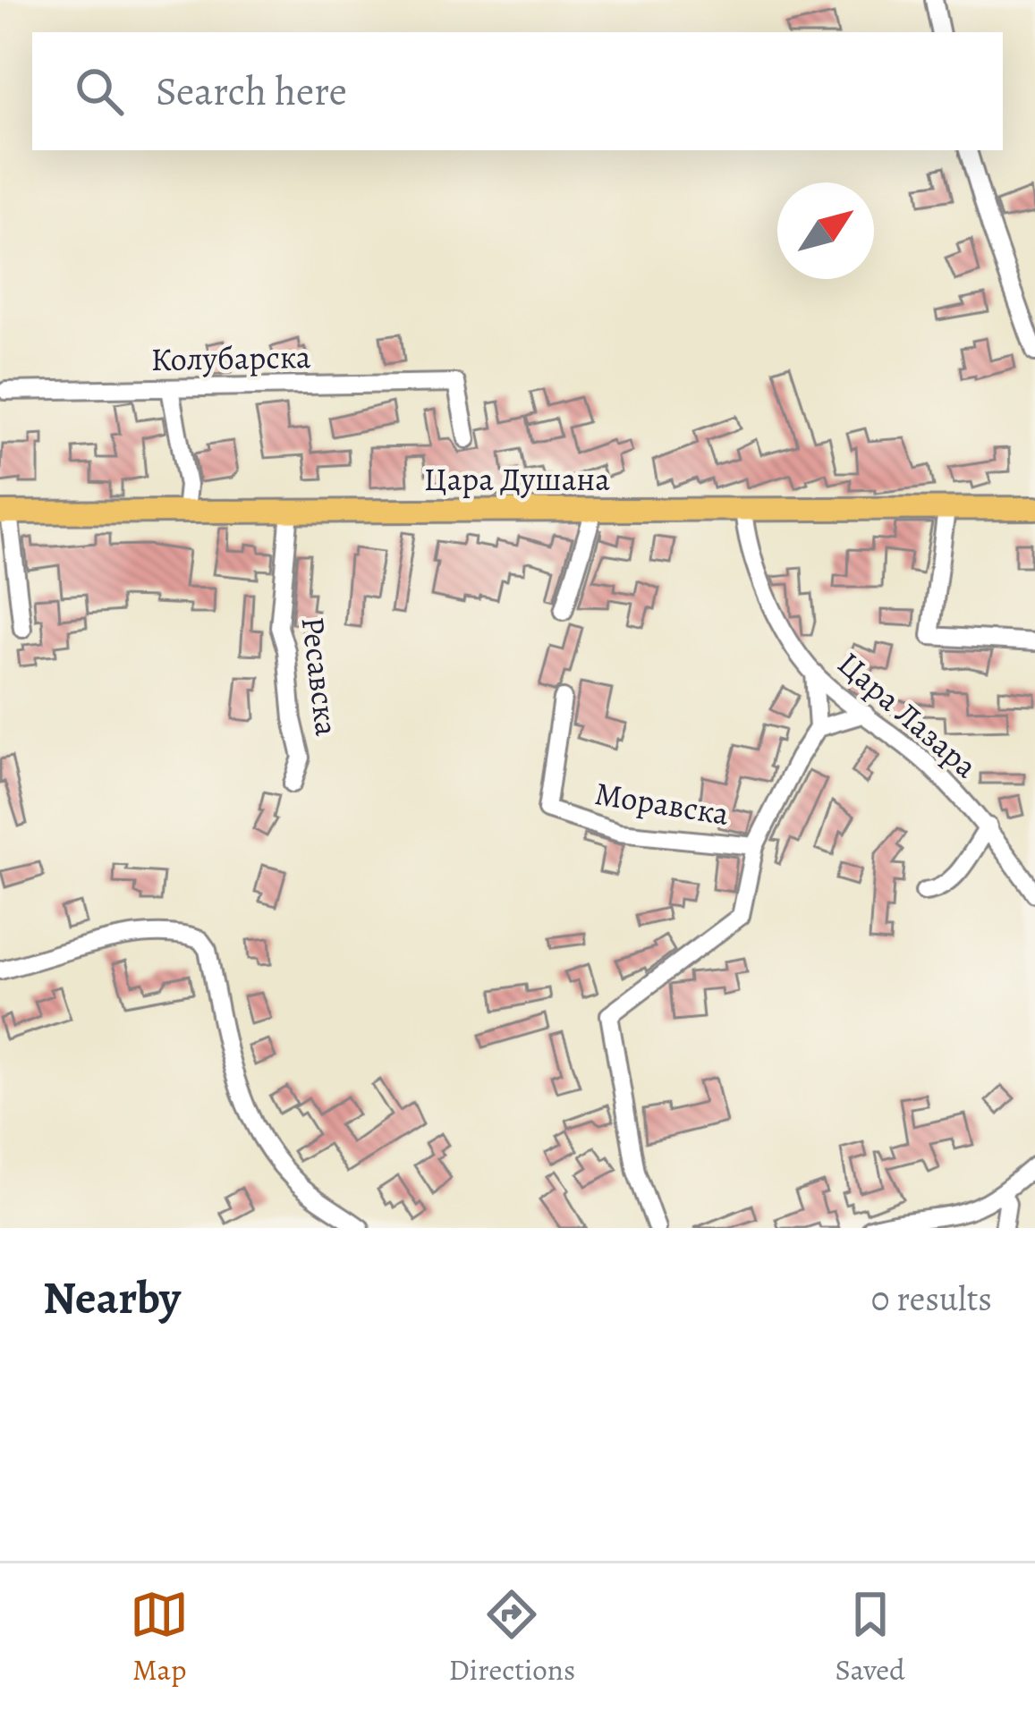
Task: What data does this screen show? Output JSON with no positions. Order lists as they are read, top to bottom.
{
  "streets": {
    "main road": ["Цара Душана"],
    "street": [
      "Колубарска",
      "Ресавска",
      "Цара Лазара",
      "Моравска"
    ]
  },
  "crossings": [
    ["Цара Душана", "Ресавска"],
    ["Цара Душана", "Цара Лазара"]
  ],
  "north": "top right",
  "page": {
    "search": "Search here",
    "heading": ["Nearby", "0 results"],
    "nav": ["Map", "Directions", "Saved"]
  }
}
